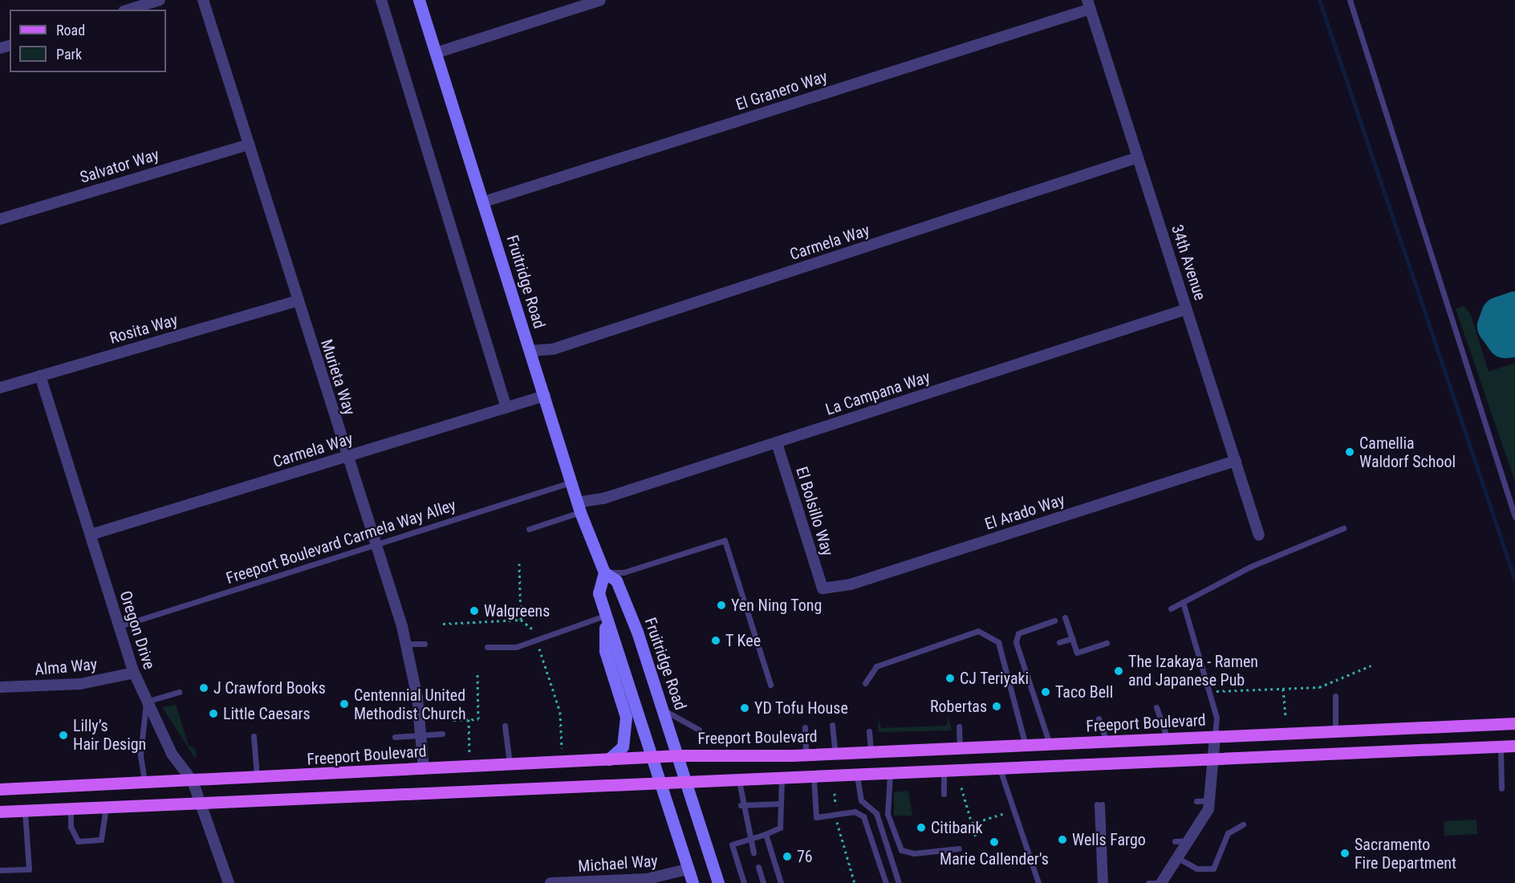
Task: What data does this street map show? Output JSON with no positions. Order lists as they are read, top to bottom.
{
  "streets": {
    "main road": ["Fruitridge Road", "Freeport Boulevard"],
    "street": [
      "El Granero Way",
      "Salvator Way",
      "Carmela Way",
      "34th Avenue",
      "Rosita Way",
      "Murieta Way",
      "La Campana Way",
      "El Bolsillo Way",
      "El Arado Way",
      "Oregon Drive",
      "Alma Way",
      "Michael Way"
    ],
    "lane": ["Freeport Boulevard Carmela Way Alley"]
  },
  "crossings": [
    ["El Granero Way", "34th Avenue"],
    ["El Granero Way", "Fruitridge Road"],
    ["Salvator Way", "Murieta Way"],
    ["Carmela Way", "34th Avenue"],
    ["Carmela Way", "Fruitridge Road"],
    ["Carmela Way", "Murieta Way"],
    ["Carmela Way", "Oregon Drive"],
    ["34th Avenue", "La Campana Way"],
    ["34th Avenue", "El Arado Way"],
    ["Fruitridge Road", "La Campana Way"],
    ["Fruitridge Road", "Freeport Boulevard Carmela Way Alley"],
    ["Fruitridge Road", "Freeport Boulevard"],
    ["Rosita Way", "Murieta Way"],
    ["Rosita Way", "Oregon Drive"],
    ["Murieta Way", "Freeport Boulevard Carmela Way Alley"],
    ["Murieta Way", "Freeport Boulevard"],
    ["La Campana Way", "El Bolsillo Way"],
    ["El Bolsillo Way", "El Arado Way"],
    ["Freeport Boulevard Carmela Way Alley", "Oregon Drive"],
    ["Oregon Drive", "Alma Way"],
    ["Oregon Drive", "Freeport Boulevard"]
  ],
  "places": [
    "Camellia Waldorf School",
    "Yen Ning Tong",
    "Walgreens",
    "T Kee",
    "The Izakaya - Ramen and Japanese Pub",
    "CJ Teriyaki",
    "J Crawford Books",
    "Taco Bell",
    "Centennial United Methodist Church",
    "Robertas",
    "YD Tofu House",
    "Little Caesars",
    "Lilly’s Hair Design",
    "Citibank",
    "Wells Fargo",
    "Marie Callender's",
    "Sacramento Fire Department",
    "76"
  ],
  "legend": ["Road", "Park"]
}
